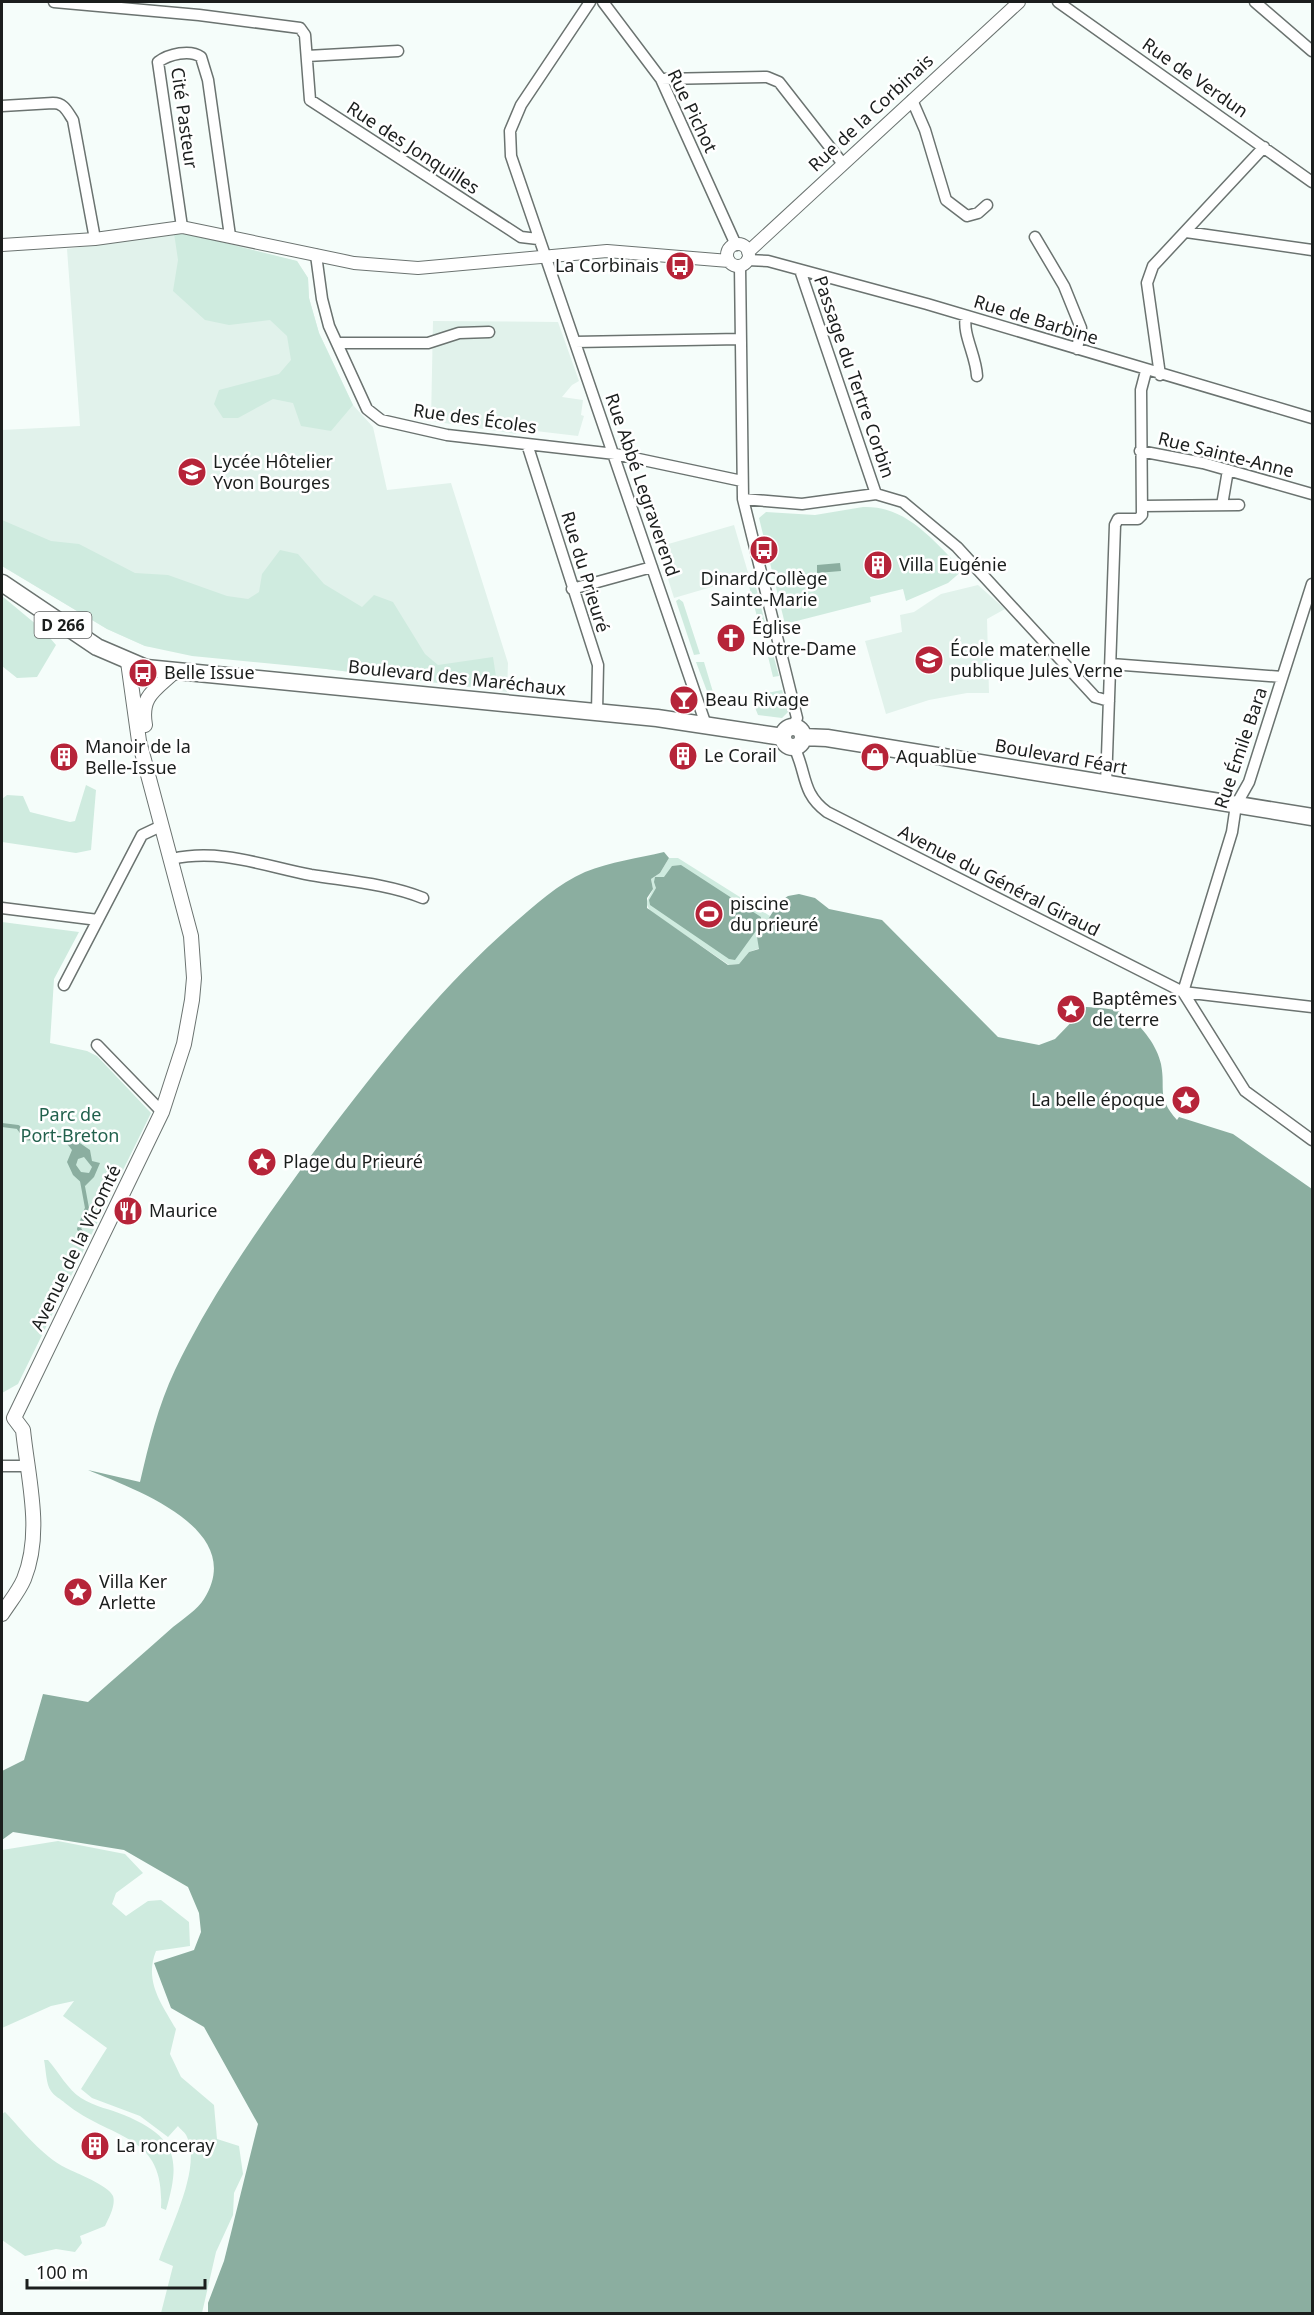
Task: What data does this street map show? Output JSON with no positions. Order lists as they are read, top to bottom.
{
  "streets": {
    "main road": [
      "D 266",
      "Boulevard des Maréchaux",
      "Boulevard Féart",
      "Avenue de la Vicomté"
    ],
    "street": [
      "Rue de Verdun",
      "Rue Pichot",
      "Rue de la Corbinais",
      "Cité Pasteur",
      "Rue des Jonquilles",
      "Rue de Barbine",
      "Passage du Tertre Corbin",
      "Rue des Écoles",
      "Rue Sainte-Anne",
      "Rue Abbé Legraverend",
      "Rue du Prieuré",
      "Rue Émile Bara",
      "Avenue du Général Giraud"
    ]
  },
  "crossings": [
    ["Rue de la Corbinais", "Rue de Barbine"],
    ["Rue des Jonquilles", "Rue Abbé Legraverend"],
    ["Rue de Barbine", "Passage du Tertre Corbin"],
    ["Rue de Barbine", "Rue Sainte-Anne"],
    ["Rue des Écoles", "Rue Abbé Legraverend"],
    ["Rue des Écoles", "Rue du Prieuré"],
    ["Rue Abbé Legraverend", "Boulevard des Maréchaux"],
    ["Rue du Prieuré", "Boulevard des Maréchaux"],
    ["D 266", "Boulevard des Maréchaux"],
    ["D 266", "Avenue de la Vicomté"],
    ["Boulevard des Maréchaux", "Boulevard Féart"],
    ["Boulevard des Maréchaux", "Avenue du Général Giraud"],
    ["Boulevard des Maréchaux", "Avenue de la Vicomté"],
    ["Rue Émile Bara", "Boulevard Féart"],
    ["Rue Émile Bara", "Avenue du Général Giraud"],
    ["Boulevard Féart", "Avenue du Général Giraud"]
  ],
  "parks": ["Parc de Port-Breton"],
  "places": {
    "bus stop": ["La Corbinais", "Dinard/Collège Sainte-Marie", "Belle Issue"],
    "school or university": ["Lycée Hôtelier Yvon Bourges", "École maternelle publique Jules Verne"],
    "building": [
      "Villa Eugénie",
      "Le Corail",
      "Manoir de la Belle-Issue",
      "La ronceray"
    ],
    "church": ["Église Notre-Dame"],
    "bar": ["Beau Rivage"],
    "shop": ["Aquablue"],
    "sports": ["piscine du prieuré"],
    "place": [
      "Baptêmes de terre",
      "La belle époque",
      "Plage du Prieuré",
      "Villa Ker Arlette"
    ],
    "restaurant": ["Maurice"]
  },
  "scale_bar": "100 m"
}
